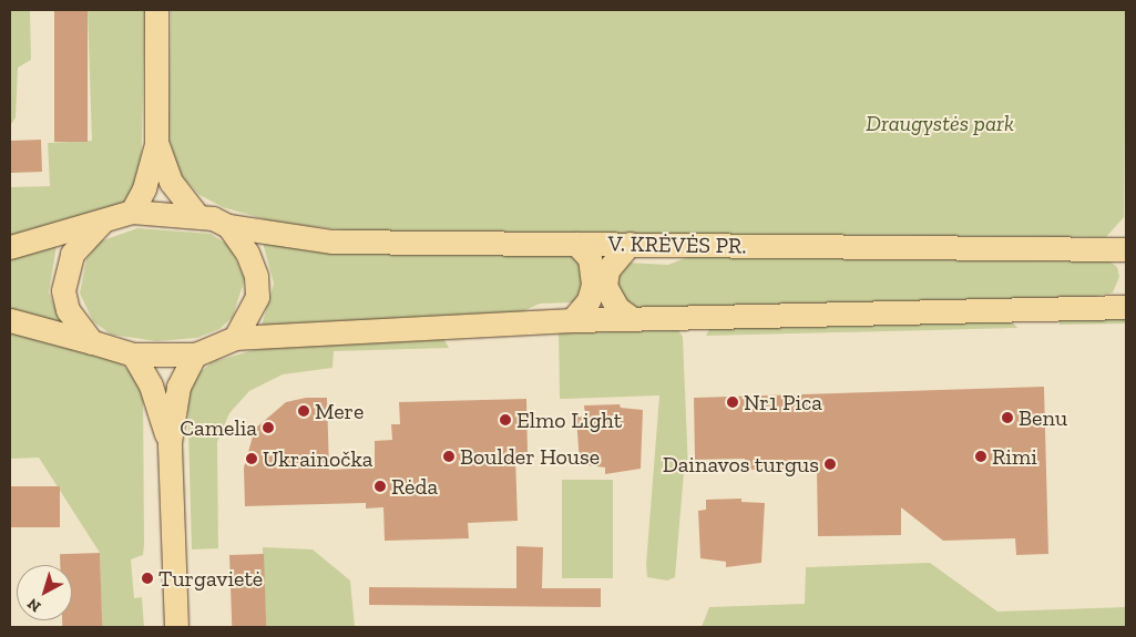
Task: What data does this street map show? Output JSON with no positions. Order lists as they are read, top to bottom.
{
  "streets": {
    "main road": ["V. KRĖVĖS PR."]
  },
  "parks": ["Draugystės park"],
  "places": [
    "Nr1 Pica",
    "Mere",
    "Benu",
    "Elmo Light",
    "Camelia",
    "Boulder House",
    "Rimi",
    "Ukrainočka",
    "Dainavos turgus",
    "Rėda",
    "Turgavietė"
  ],
  "north": "bottom left"
}
